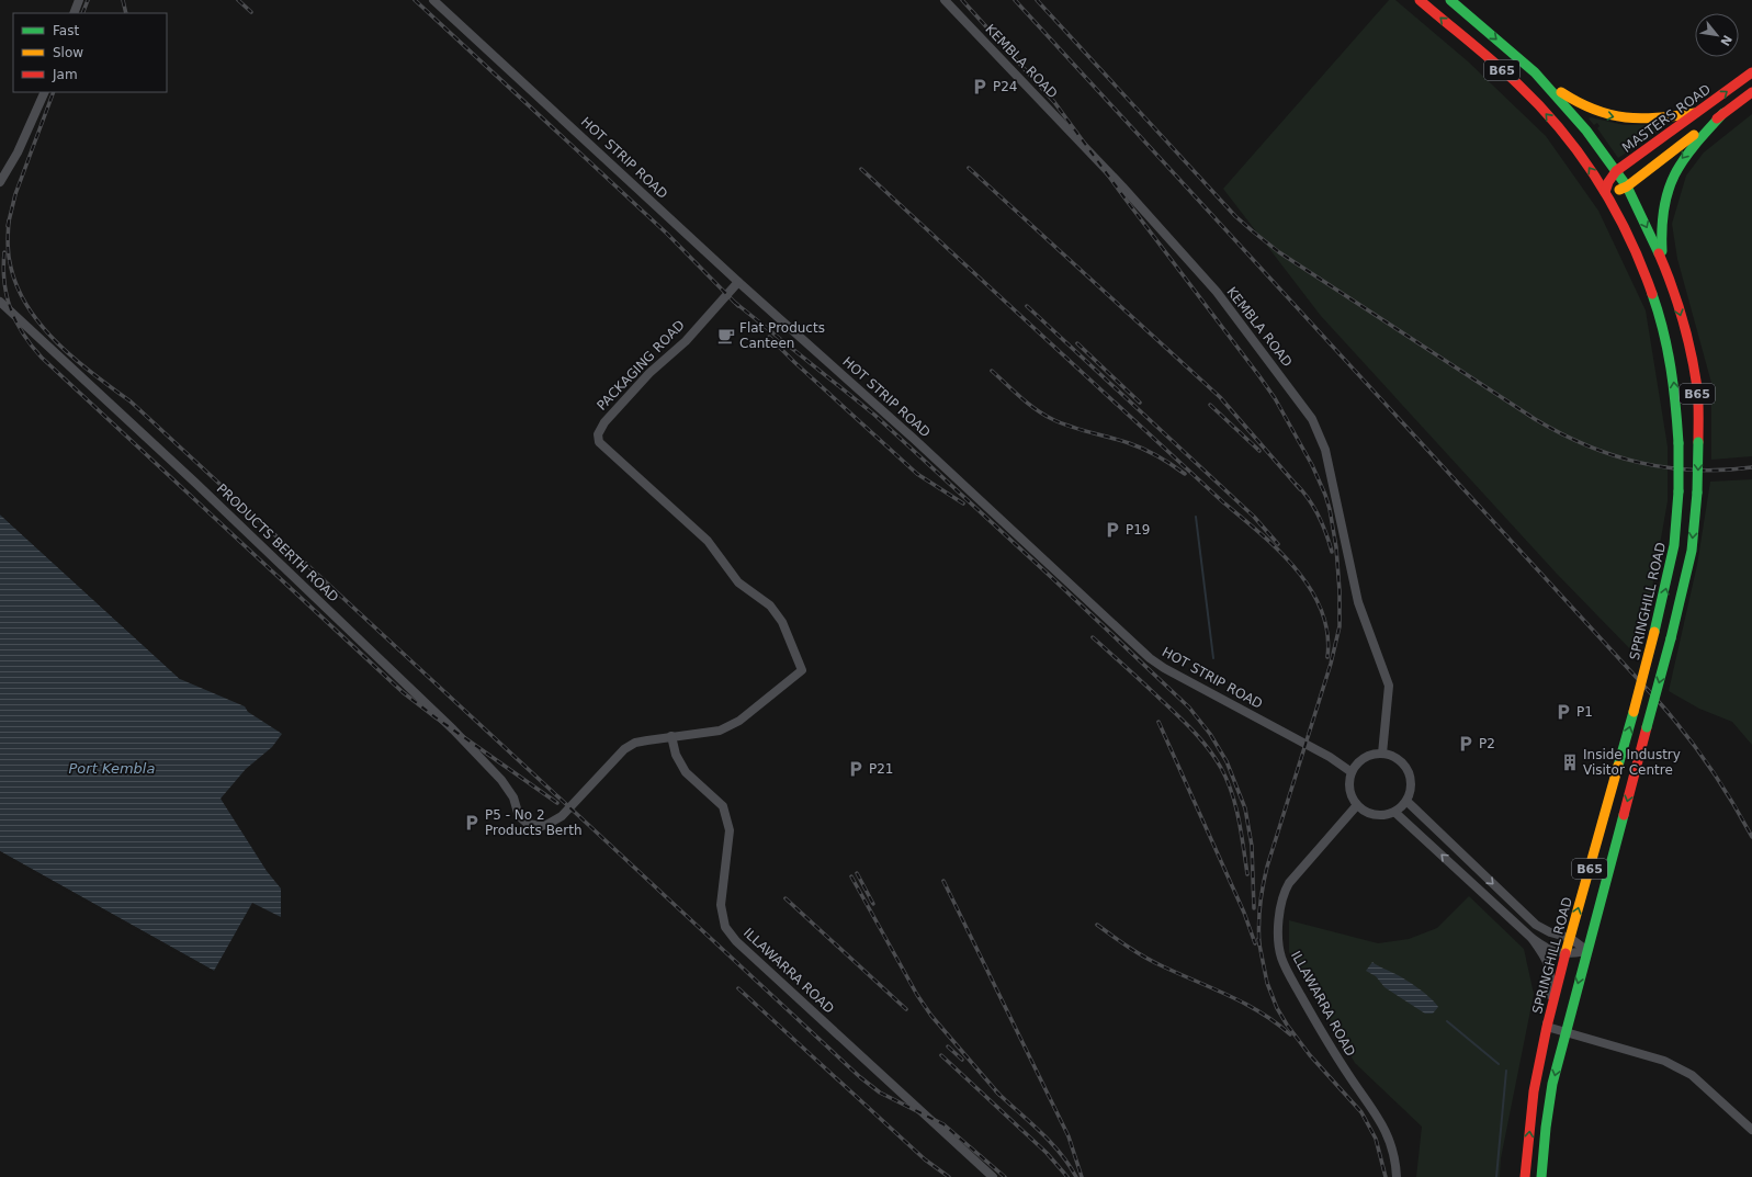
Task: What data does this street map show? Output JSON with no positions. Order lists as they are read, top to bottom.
{
  "streets": {
    "main road": ["B65", "MASTERS ROAD", "SPRINGHILL ROAD"],
    "street": [
      "KEMBLA ROAD",
      "HOT STRIP ROAD",
      "PACKAGING ROAD",
      "PRODUCTS BERTH ROAD",
      "ILLAWARRA ROAD"
    ]
  },
  "crossings": [
    ["KEMBLA ROAD", "HOT STRIP ROAD"],
    ["KEMBLA ROAD", "ILLAWARRA ROAD"],
    ["B65", "MASTERS ROAD"],
    ["MASTERS ROAD", "SPRINGHILL ROAD"],
    ["HOT STRIP ROAD", "PACKAGING ROAD"],
    ["HOT STRIP ROAD", "ILLAWARRA ROAD"],
    ["PACKAGING ROAD", "PRODUCTS BERTH ROAD"],
    ["PACKAGING ROAD", "ILLAWARRA ROAD"],
    ["PRODUCTS BERTH ROAD", "ILLAWARRA ROAD"]
  ],
  "water": ["Port Kembla"],
  "places": {
    "parking": [
      "P24",
      "P19",
      "P1",
      "P2",
      "P21",
      "P5 - No 2 Products Berth"
    ],
    "cafe": ["Flat Products Canteen"],
    "building": ["Inside Industry Visitor Centre"]
  },
  "legend": ["Fast", "Slow", "Jam"],
  "north": "bottom right"
}
